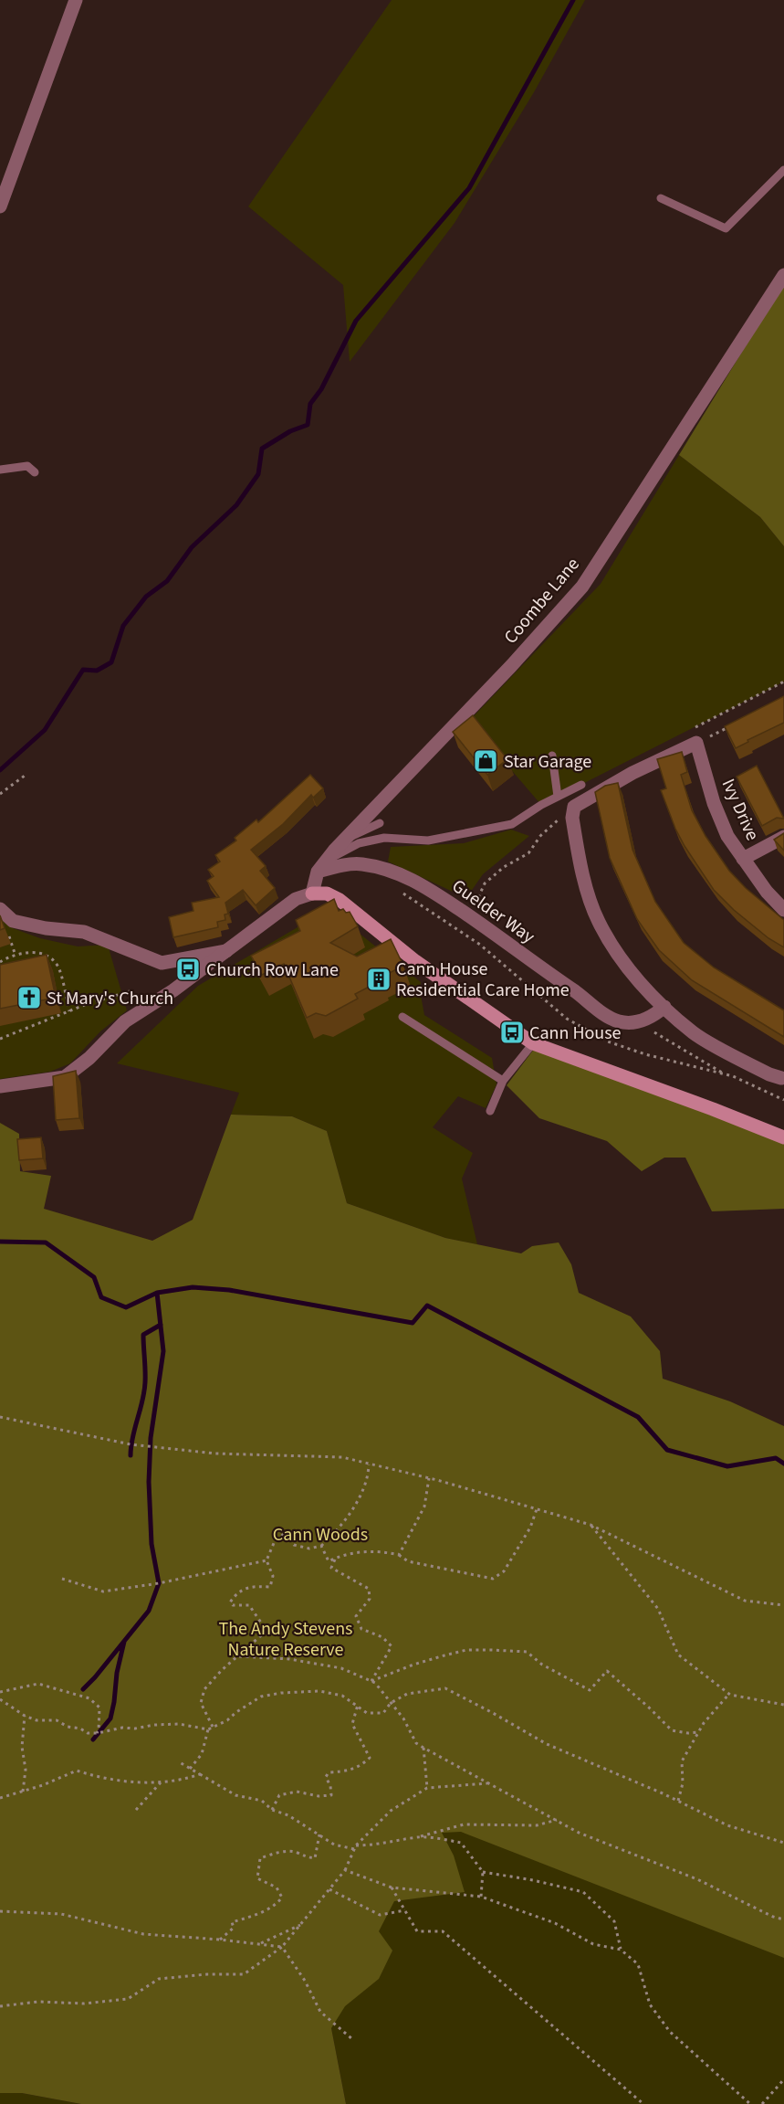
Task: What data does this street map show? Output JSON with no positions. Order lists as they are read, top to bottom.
{
  "streets": {
    "street": ["Coombe Lane", "Ivy Drive", "Guelder Way"]
  },
  "crossings": [
    ["Coombe Lane", "Guelder Way"]
  ],
  "parks": ["Cann Woods", "The Andy Stevens Nature Reserve"],
  "places": {
    "shop": ["Star Garage"],
    "bus stop": ["Church Row Lane", "Cann House"],
    "building": ["Cann House Residential Care Home"],
    "church": ["St Mary's Church"]
  }
}
